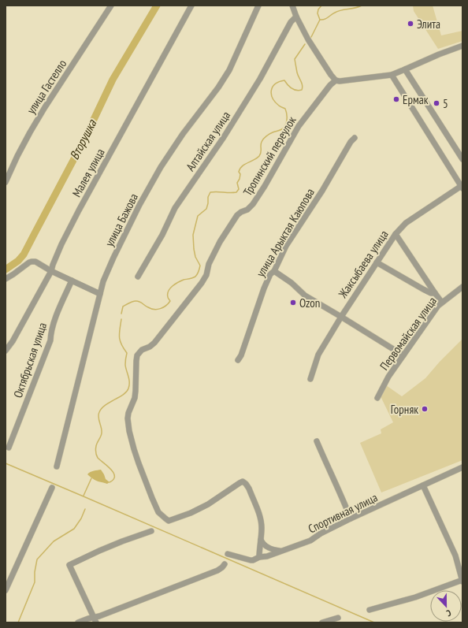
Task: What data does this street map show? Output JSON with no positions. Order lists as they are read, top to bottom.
{
  "streets": {
    "street": [
      "улица Гастелло",
      "Алтайская улица",
      "Тропинский переулок",
      "Малея улица",
      "улица Бажова",
      "улица Арыктая Каюпова",
      "Жаксыбаева улица",
      "Первомайская улица",
      "Октябрьская улица",
      "Спортивная улица"
    ]
  },
  "water": ["Вторушка"],
  "places": [
    "Элита",
    "Ермак",
    "5",
    "Ozon",
    "Горняк"
  ],
  "north": "bottom"
}
